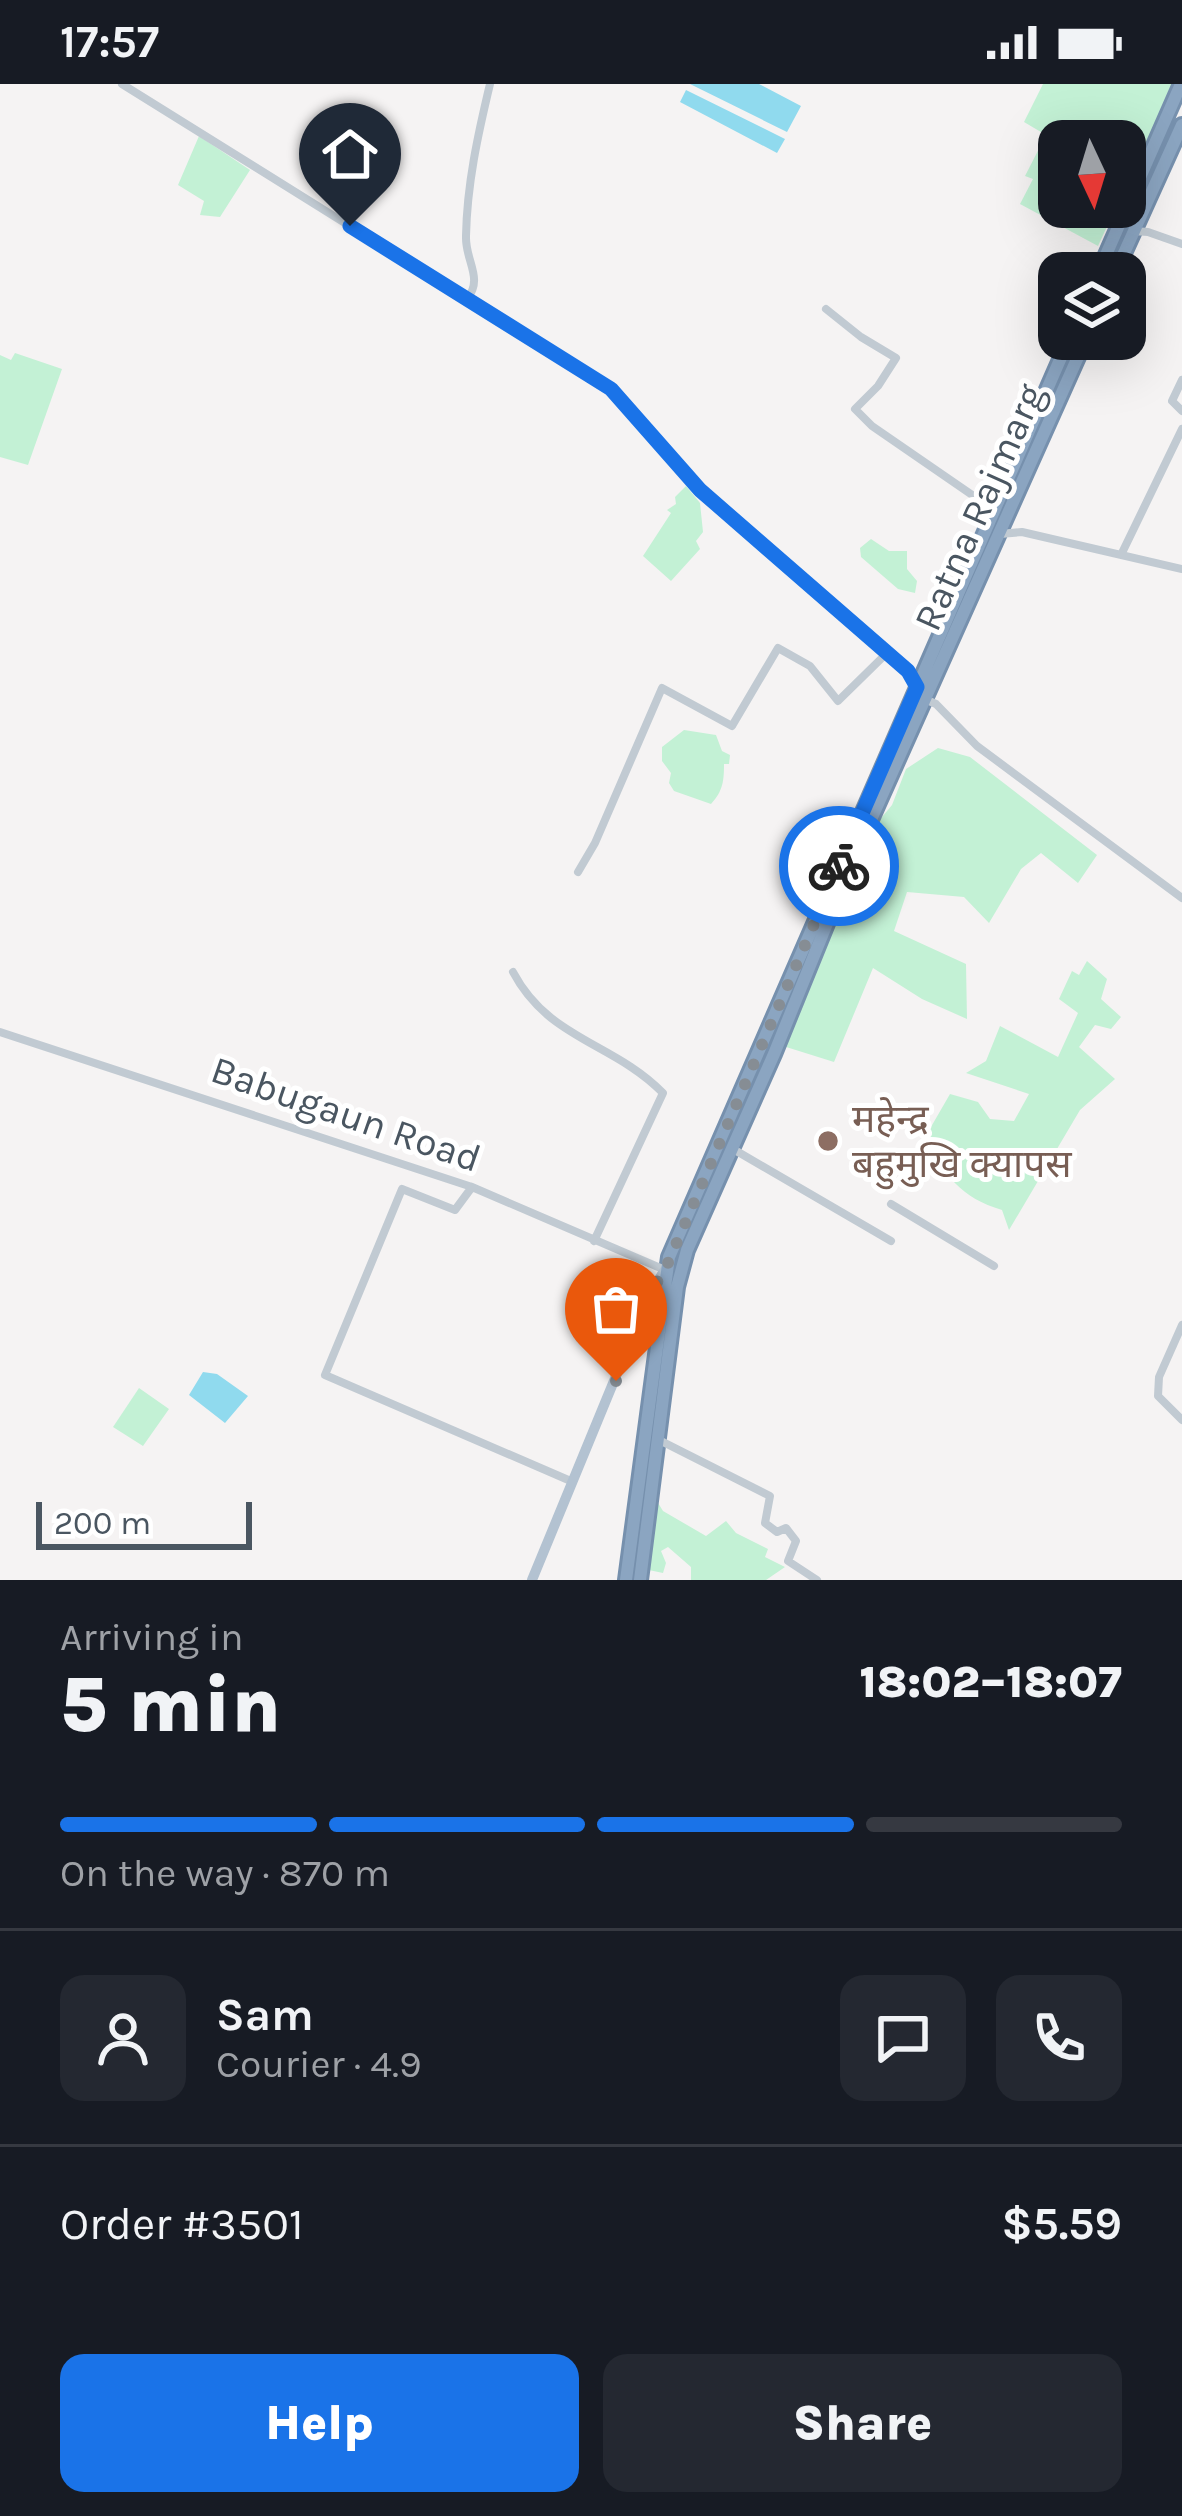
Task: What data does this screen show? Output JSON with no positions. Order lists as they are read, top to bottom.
{
  "streets": {
    "highway": ["Ratna Rajmarg"],
    "street": ["Babugaun Road"]
  },
  "crossings": [
    ["Ratna Rajmarg", "Babugaun Road"]
  ],
  "places": ["महेन्द्र बहुमुखि क्यापस"],
  "scale_bar": "200 m",
  "north": "bottom",
  "page": {
    "status": "17:57",
    "scale": "200 m",
    "heading": ["5 min", "Arriving in", "18:02–18:07"],
    "panel": [
      "Sam",
      "Courier · 4.9",
      "Order #3501",
      "$5.59"
    ],
    "bar": "On the way · 870 m",
    "buttons": ["Help", "Share"]
  }
}
